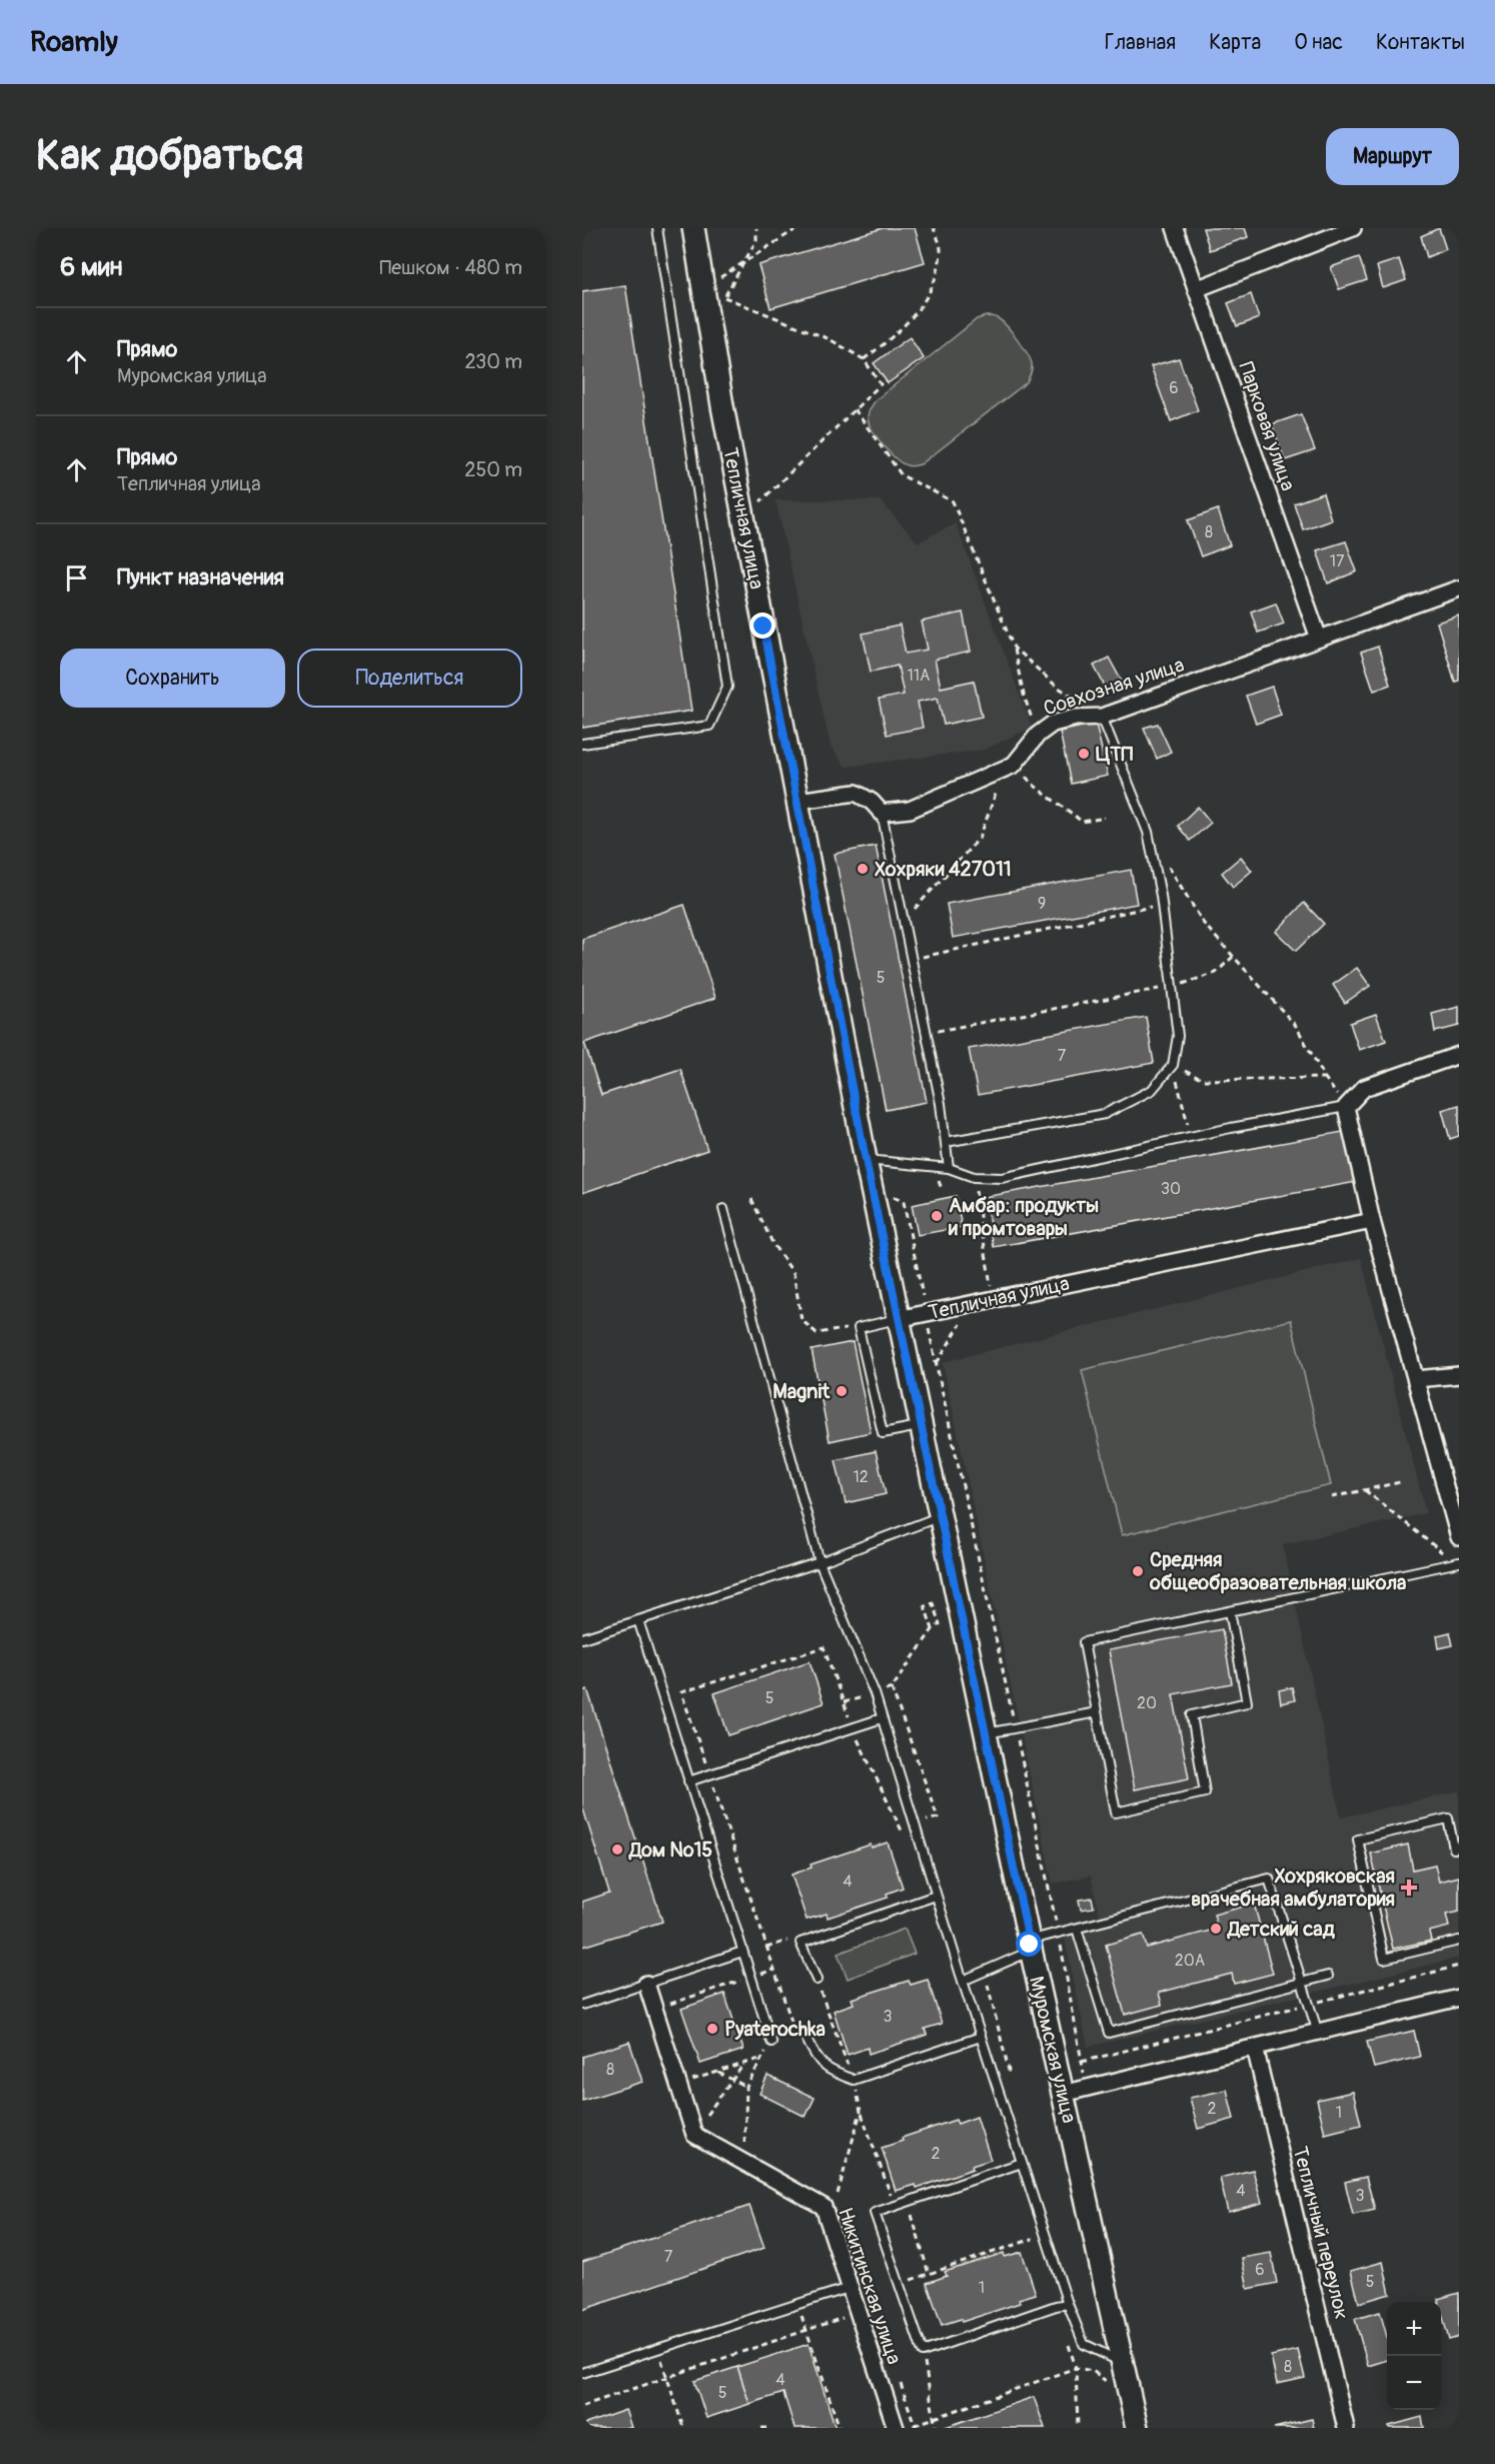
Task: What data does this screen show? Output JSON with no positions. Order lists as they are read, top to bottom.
{
  "streets": {
    "street": [
      "Парковая улица",
      "Тепличная улица",
      "Совхозная улица",
      "Муромская улица",
      "Тепличный переулок",
      "Никитинская улица"
    ]
  },
  "crossings": [
    ["Парковая улица", "Совхозная улица"],
    ["Тепличная улица", "Муромская улица"]
  ],
  "places": {
    "other": [
      "ЦТП",
      "Хохряки 427011",
      "Амбар: продукты и промтовары",
      "Magnit",
      "Средняя общеобразовательная школа",
      "Дом №15",
      "Детский сад",
      "Pyaterochka"
    ],
    "health": ["Хохряковская врачебная амбулатория"]
  },
  "house_numbers": [
    "6",
    "8",
    "17",
    "11А",
    "9",
    "5",
    "7",
    "30",
    "12",
    "5",
    "20",
    "4",
    "20А",
    "3",
    "8",
    "2",
    "1",
    "2",
    "4",
    "3",
    "7",
    "6",
    "5",
    "1",
    "8",
    "4",
    "5"
  ],
  "page": {
    "header": "Roamly",
    "nav": [
      "Главная",
      "Карта",
      "О нас",
      "Контакты"
    ],
    "buttons": [
      "Маршрут",
      ["Сохранить", "Поделиться"]
    ],
    "title": "Как добраться",
    "heading": ["6 мин", "Пешком · 480 m"],
    "list": [
      ["Прямо", "Муромская улица", "230 m"],
      ["Прямо", "Тепличная улица", "250 m"],
      "Пункт назначения"
    ],
    "map_buttons": ["+", "−"]
  }
}
